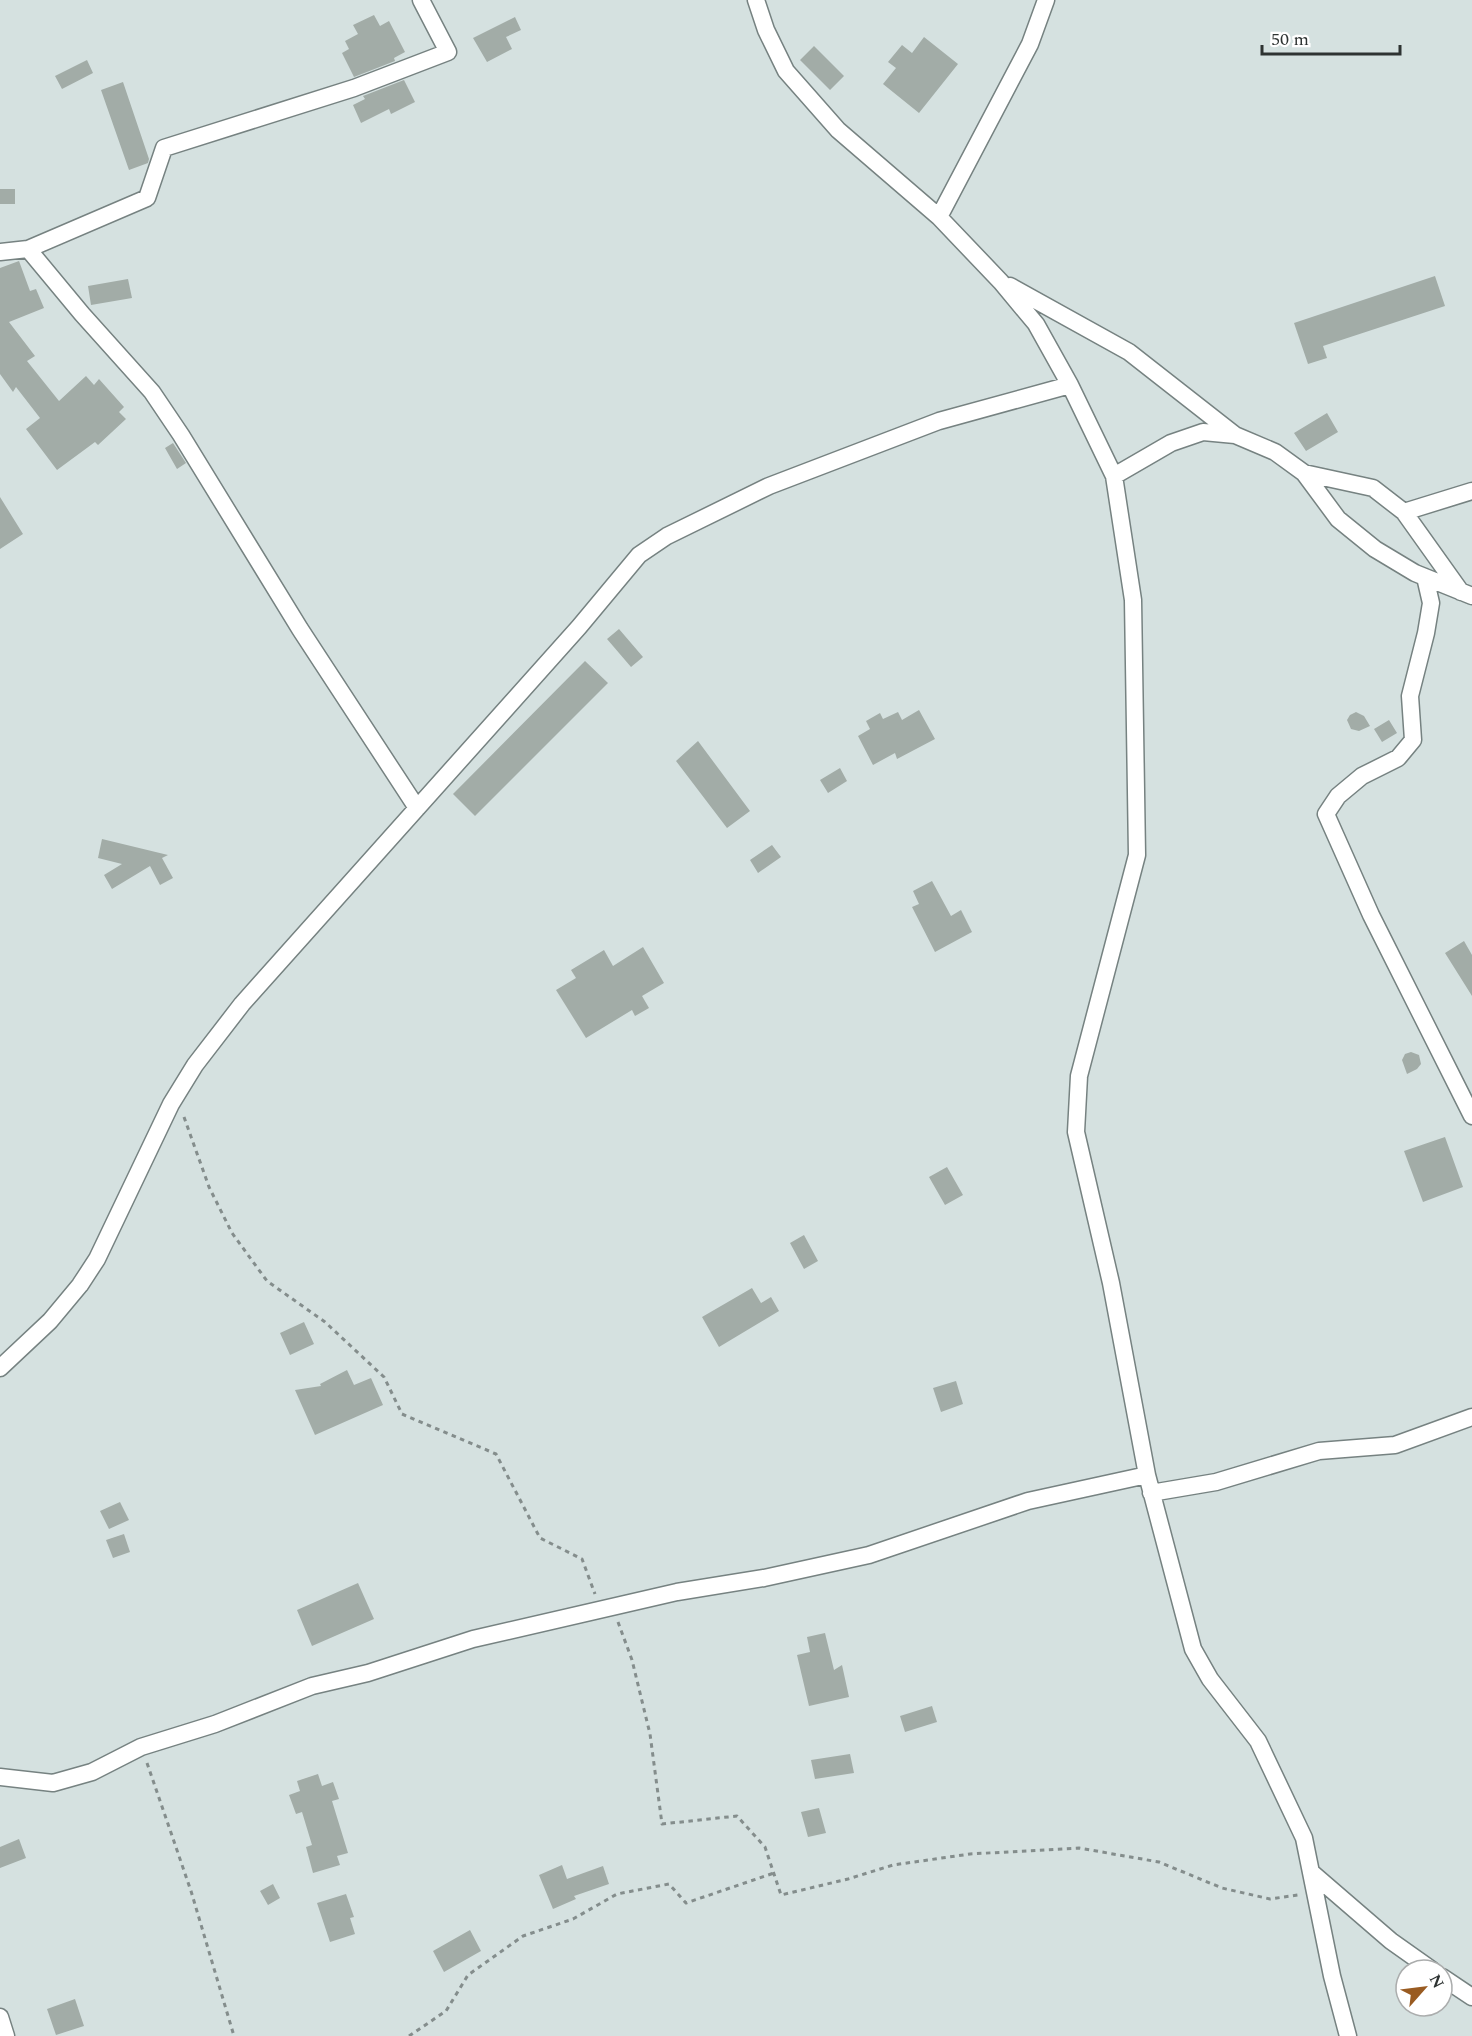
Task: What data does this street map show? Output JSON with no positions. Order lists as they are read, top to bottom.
{
  "scale_bar": "50 m",
  "north": "top right"
}
